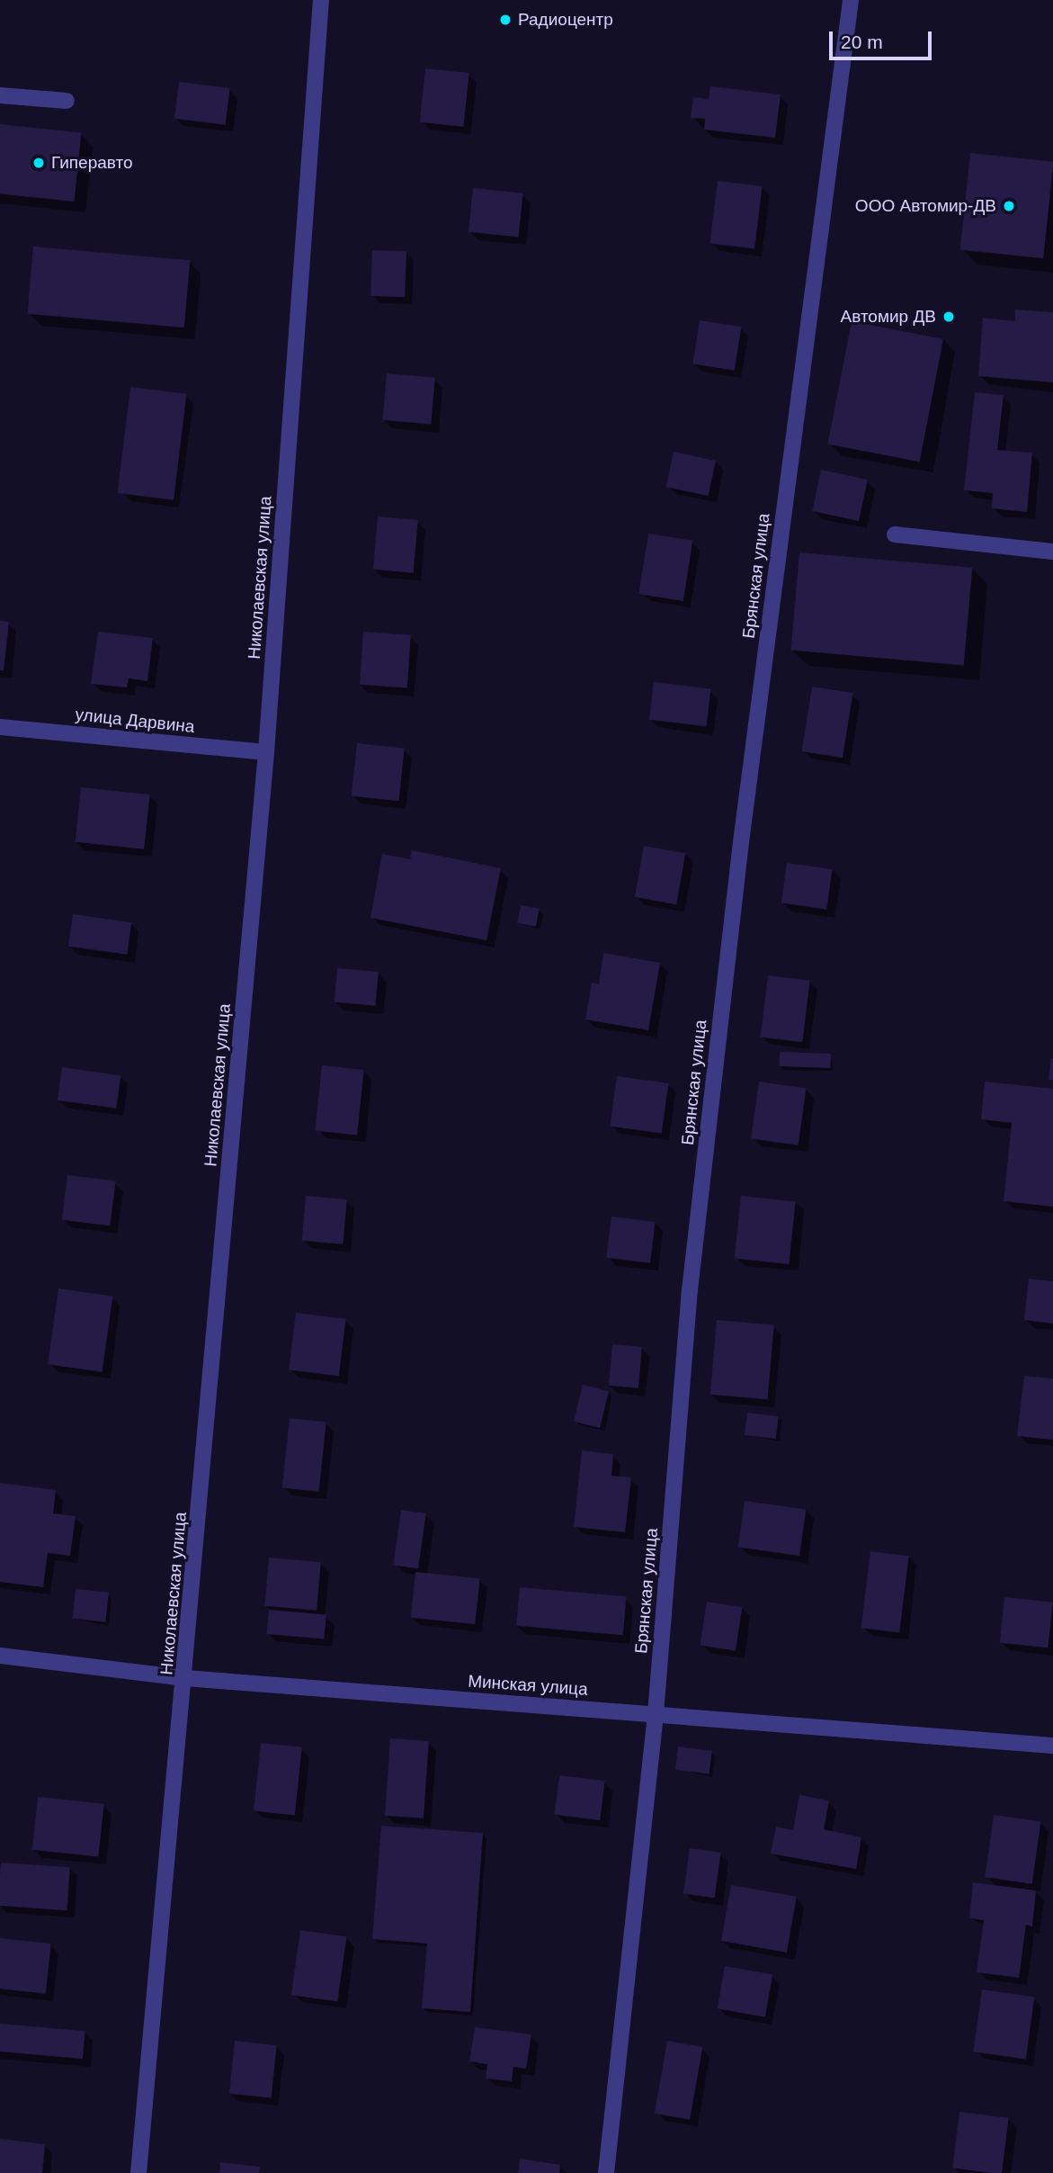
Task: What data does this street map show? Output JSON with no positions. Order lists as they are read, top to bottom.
{
  "streets": {
    "street": [
      "Брянская улица",
      "Николаевская улица",
      "улица Дарвина",
      "Минская улица"
    ]
  },
  "crossings": [
    ["Брянская улица", "Минская улица"],
    ["Николаевская улица", "улица Дарвина"],
    ["Николаевская улица", "Минская улица"]
  ],
  "places": [
    "Радиоцентр",
    "Гиперавто",
    "ООО Автомир-ДВ",
    "Автомир ДВ"
  ],
  "scale_bar": "20 m"
}
